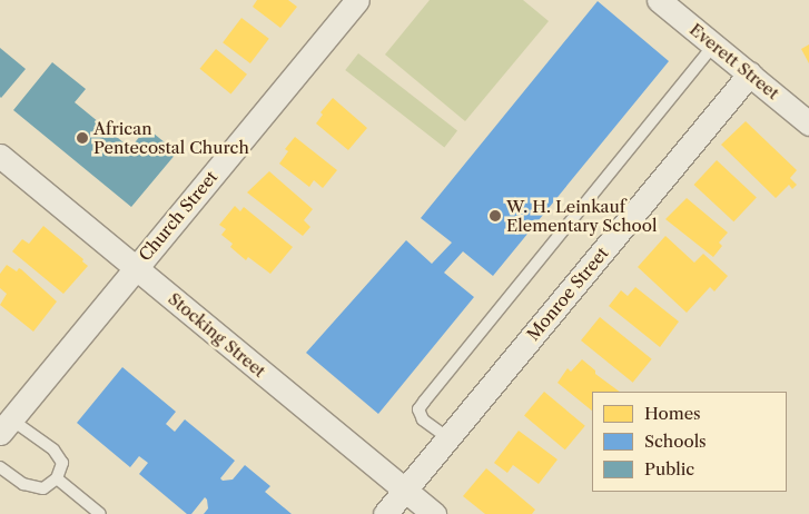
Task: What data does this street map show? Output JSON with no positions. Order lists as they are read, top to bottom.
{
  "streets": {
    "street": [
      "Everett Street",
      "Church Street",
      "Monroe Street",
      "Stocking Street"
    ]
  },
  "crossings": [
    ["Everett Street", "Monroe Street"],
    ["Church Street", "Stocking Street"],
    ["Monroe Street", "Stocking Street"]
  ],
  "places": ["African Pentecostal Church", "W. H. Leinkauf Elementary School"],
  "legend": ["Homes", "Schools", "Public"]
}
